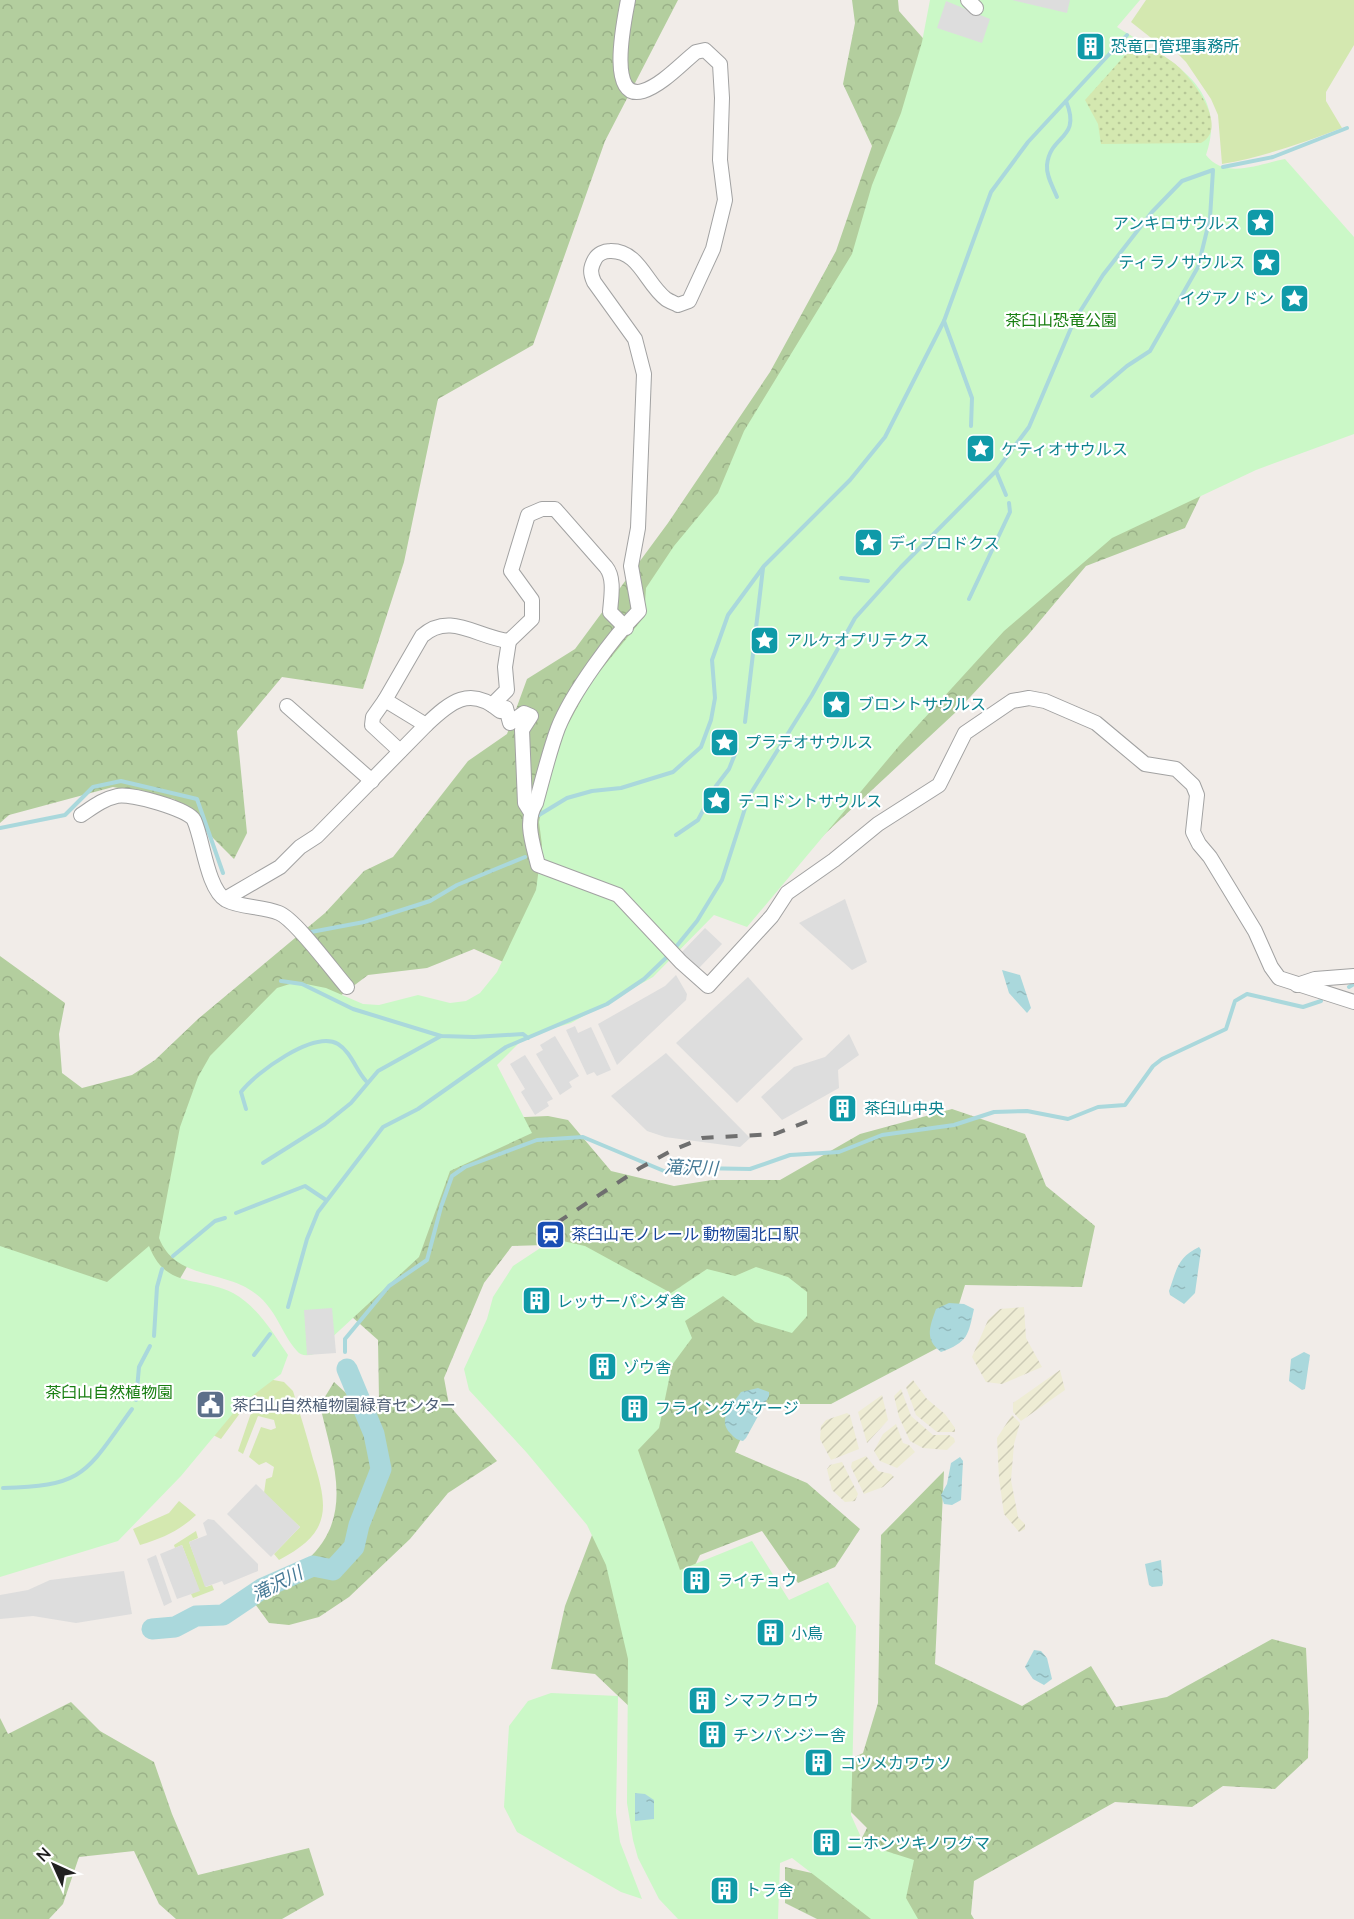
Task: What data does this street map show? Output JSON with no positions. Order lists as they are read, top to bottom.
{
  "water": ["滝沢川"],
  "parks": ["茶臼山恐竜公園", "茶臼山自然植物園"],
  "places": {
    "building": [
      "恐竜口管理事務所",
      "茶臼山中央",
      "レッサーパンダ舎",
      "ゾウ舎",
      "フライングゲケージ",
      "ライチョウ",
      "小鳥",
      "シマフクロウ",
      "チンパンジー舎",
      "コツメカワウソ",
      "ニホンツキノワグマ",
      "トラ舎"
    ],
    "place": [
      "アンキロサウルス",
      "ティラノサウルス",
      "イグアノドン",
      "ケティオサウルス",
      "ディプロドクス",
      "アルケオプリテクス",
      "ブロントサウルス",
      "プラテオサウルス",
      "テコドントサウルス"
    ],
    "station": ["茶臼山モノレール 動物園北口駅"],
    "public building": ["茶臼山自然植物園緑育センター"]
  },
  "north": "top left"
}
